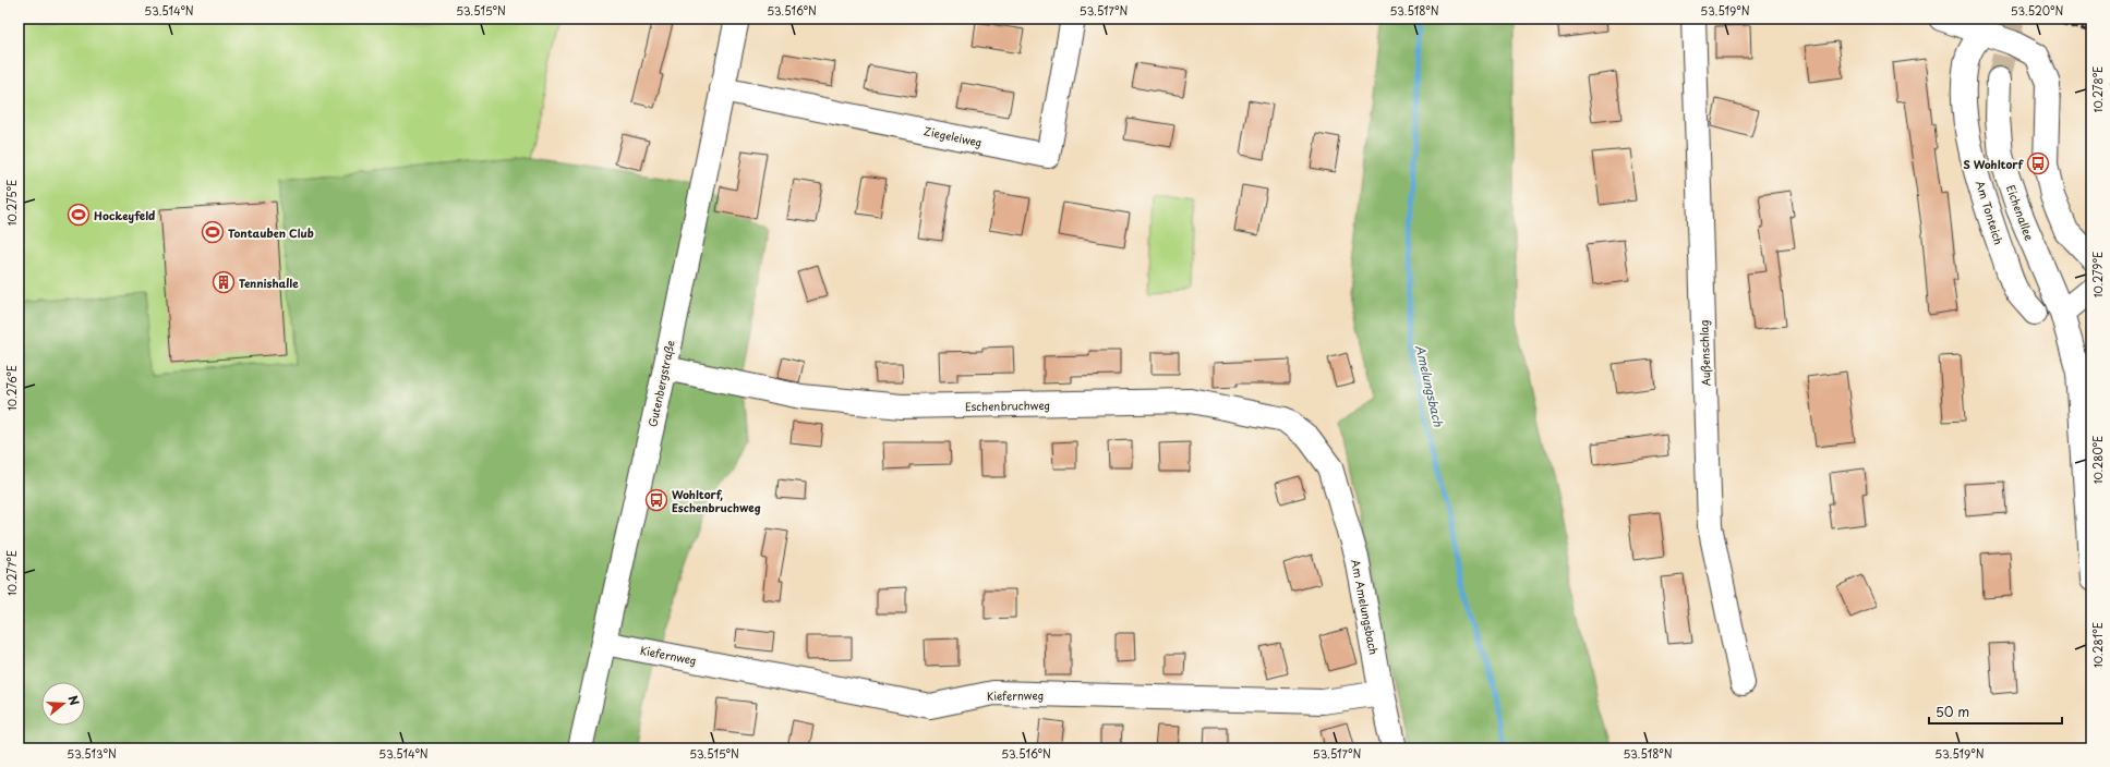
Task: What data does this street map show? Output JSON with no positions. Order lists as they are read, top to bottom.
{
  "streets": {
    "street": [
      "Ziegeleiweg",
      "Am Tonteich",
      "Eichenallee",
      "Außenschlag",
      "Gutenbergstraße",
      "Eschenbruchweg",
      "Am Amelungsbach",
      "Kiefernweg"
    ]
  },
  "crossings": [
    ["Ziegeleiweg", "Gutenbergstraße"],
    ["Gutenbergstraße", "Eschenbruchweg"],
    ["Gutenbergstraße", "Kiefernweg"],
    ["Eschenbruchweg", "Am Amelungsbach"],
    ["Am Amelungsbach", "Kiefernweg"]
  ],
  "water": ["Amelungsbach"],
  "places": {
    "bus stop": ["S Wohltorf", "Wohltorf, Eschenbruchweg"],
    "sports": ["Hockeyfeld", "Tontauben Club"],
    "building": ["Tennishalle"]
  },
  "scale_bar": "50 m",
  "north": "right",
  "coordinates": [
    "53.514°N",
    "53.515°N",
    "53.516°N",
    "53.517°N",
    "53.518°N",
    "53.519°N",
    "53.520°N",
    "10.278°E",
    "10.275°E",
    "10.279°E",
    "10.276°E",
    "10.280°E",
    "10.277°E",
    "10.281°E",
    "53.513°N"
  ]
}
